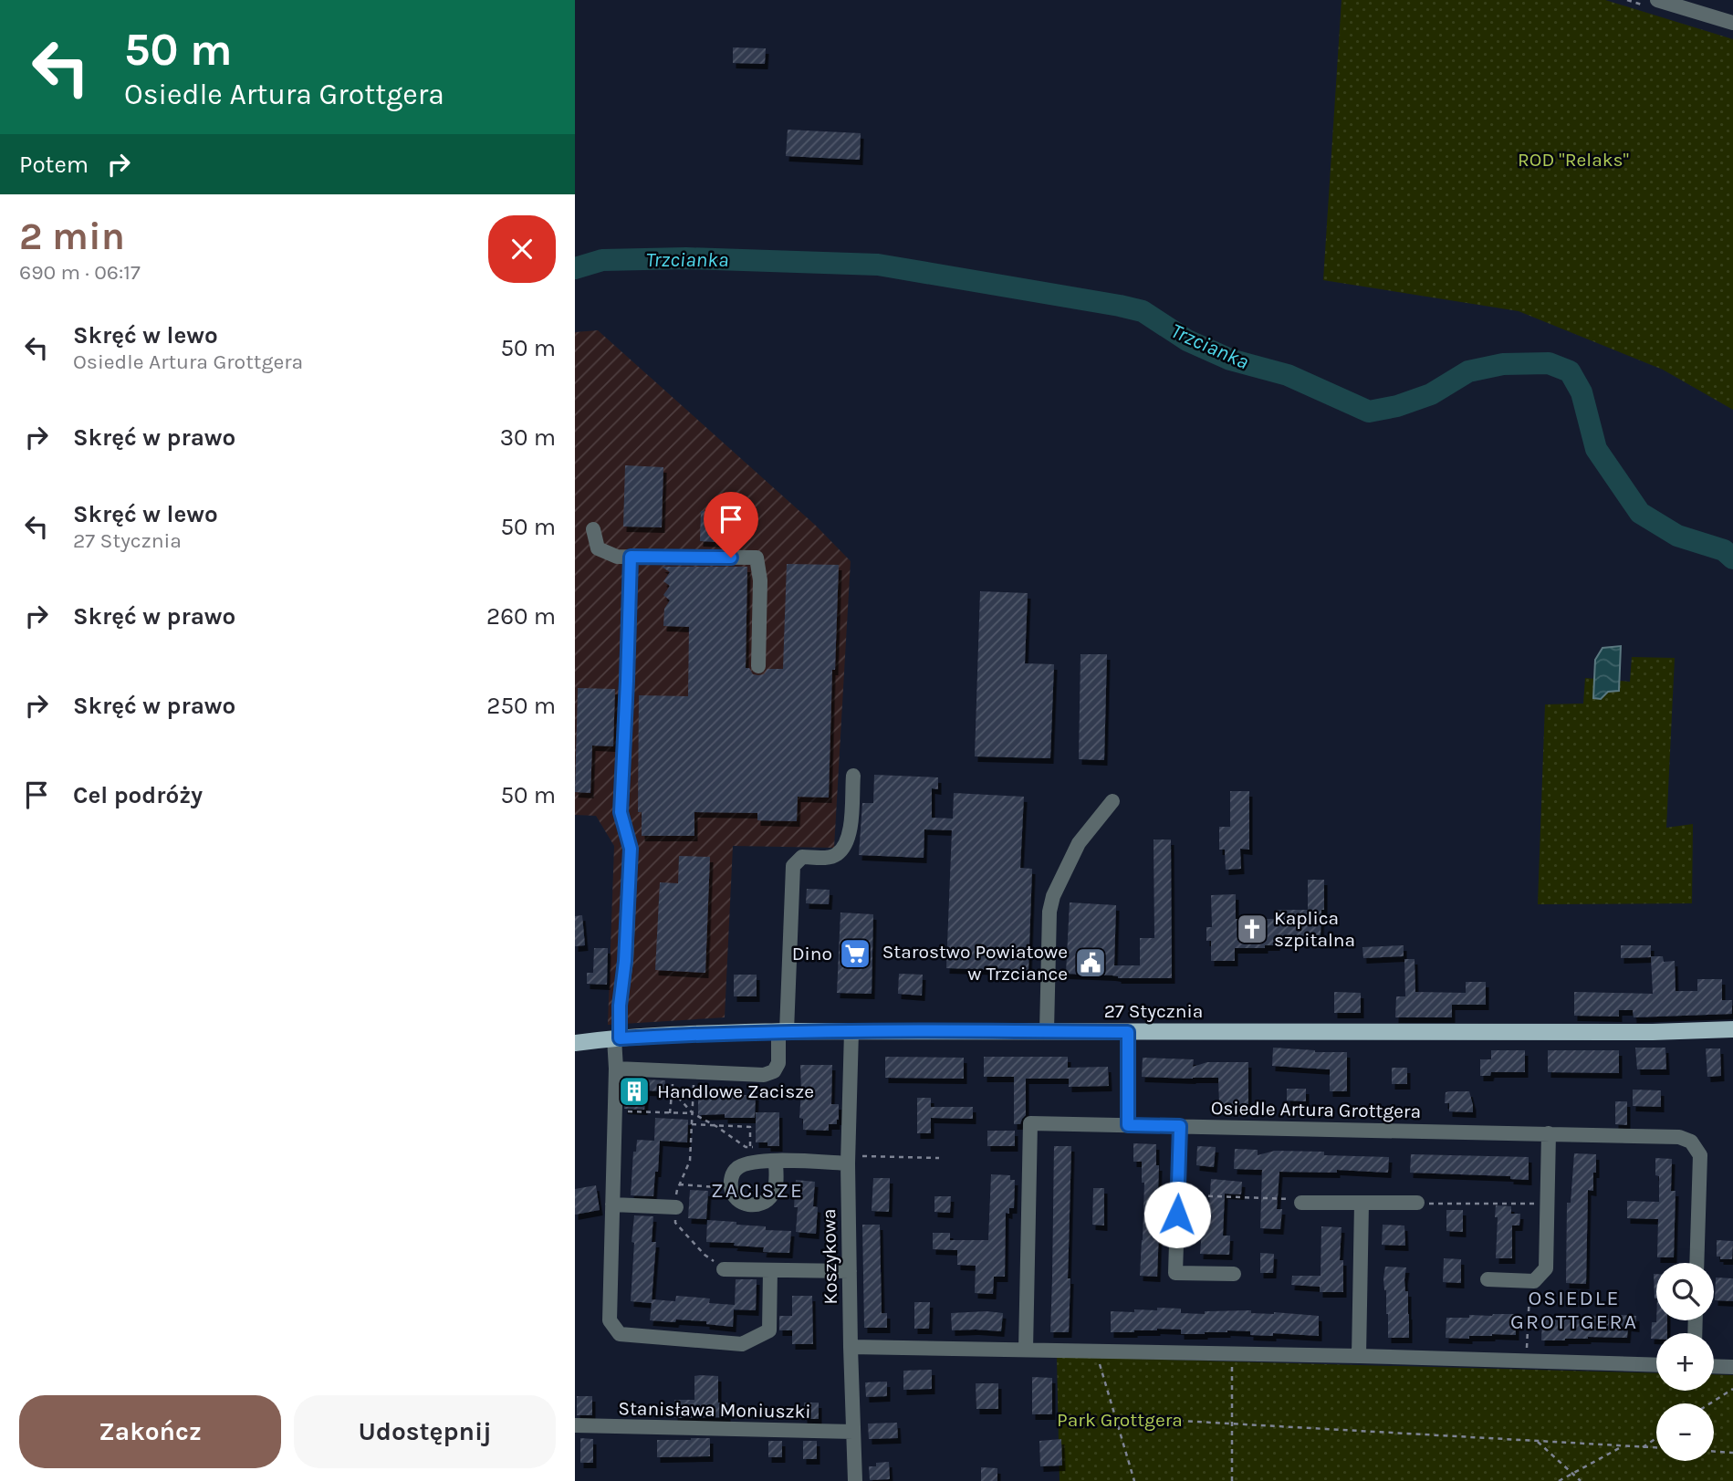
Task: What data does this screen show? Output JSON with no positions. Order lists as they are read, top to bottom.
{
  "streets": {
    "main road": ["27 Stycznia"],
    "street": ["Osiedle Artura Grottgera", "Koszykowa", "Stanisława Moniuszki"]
  },
  "crossings": [
    ["27 Stycznia", "Koszykowa"],
    ["Koszykowa", "Stanisława Moniuszki"]
  ],
  "districts": ["ZACISZE", "OSIEDLE GROTTGERA"],
  "water": ["Trzcianka"],
  "parks": ["ROD \"Relaks\"", "Park Grottgera"],
  "places": {
    "church": ["Kaplica szpitalna"],
    "supermarket": ["Dino"],
    "public building": ["Starostwo Powiatowe w Trzciance"],
    "building": ["Handlowe Zacisze"]
  },
  "page": {
    "turn": ["50 m", "Osiedle Artura Grottgera"],
    "then": "Potem",
    "heading": ["2 min", "690 m · 06:17"],
    "list": [
      {
        "name": "Skręć w lewo",
        "note": "Osiedle Artura Grottgera",
        "value": "50 m"
      },
      {
        "name": "Skręć w prawo",
        "value": "30 m"
      },
      {
        "name": "Skręć w lewo",
        "note": "27 Stycznia",
        "value": "50 m"
      },
      {
        "name": "Skręć w prawo",
        "value": "260 m"
      },
      {
        "name": "Skręć w prawo",
        "value": "250 m"
      },
      {
        "name": "Cel podróży",
        "value": "50 m"
      }
    ],
    "map_buttons": ["+", "−"],
    "buttons": ["Zakończ", "Udostępnij"]
  }
}
